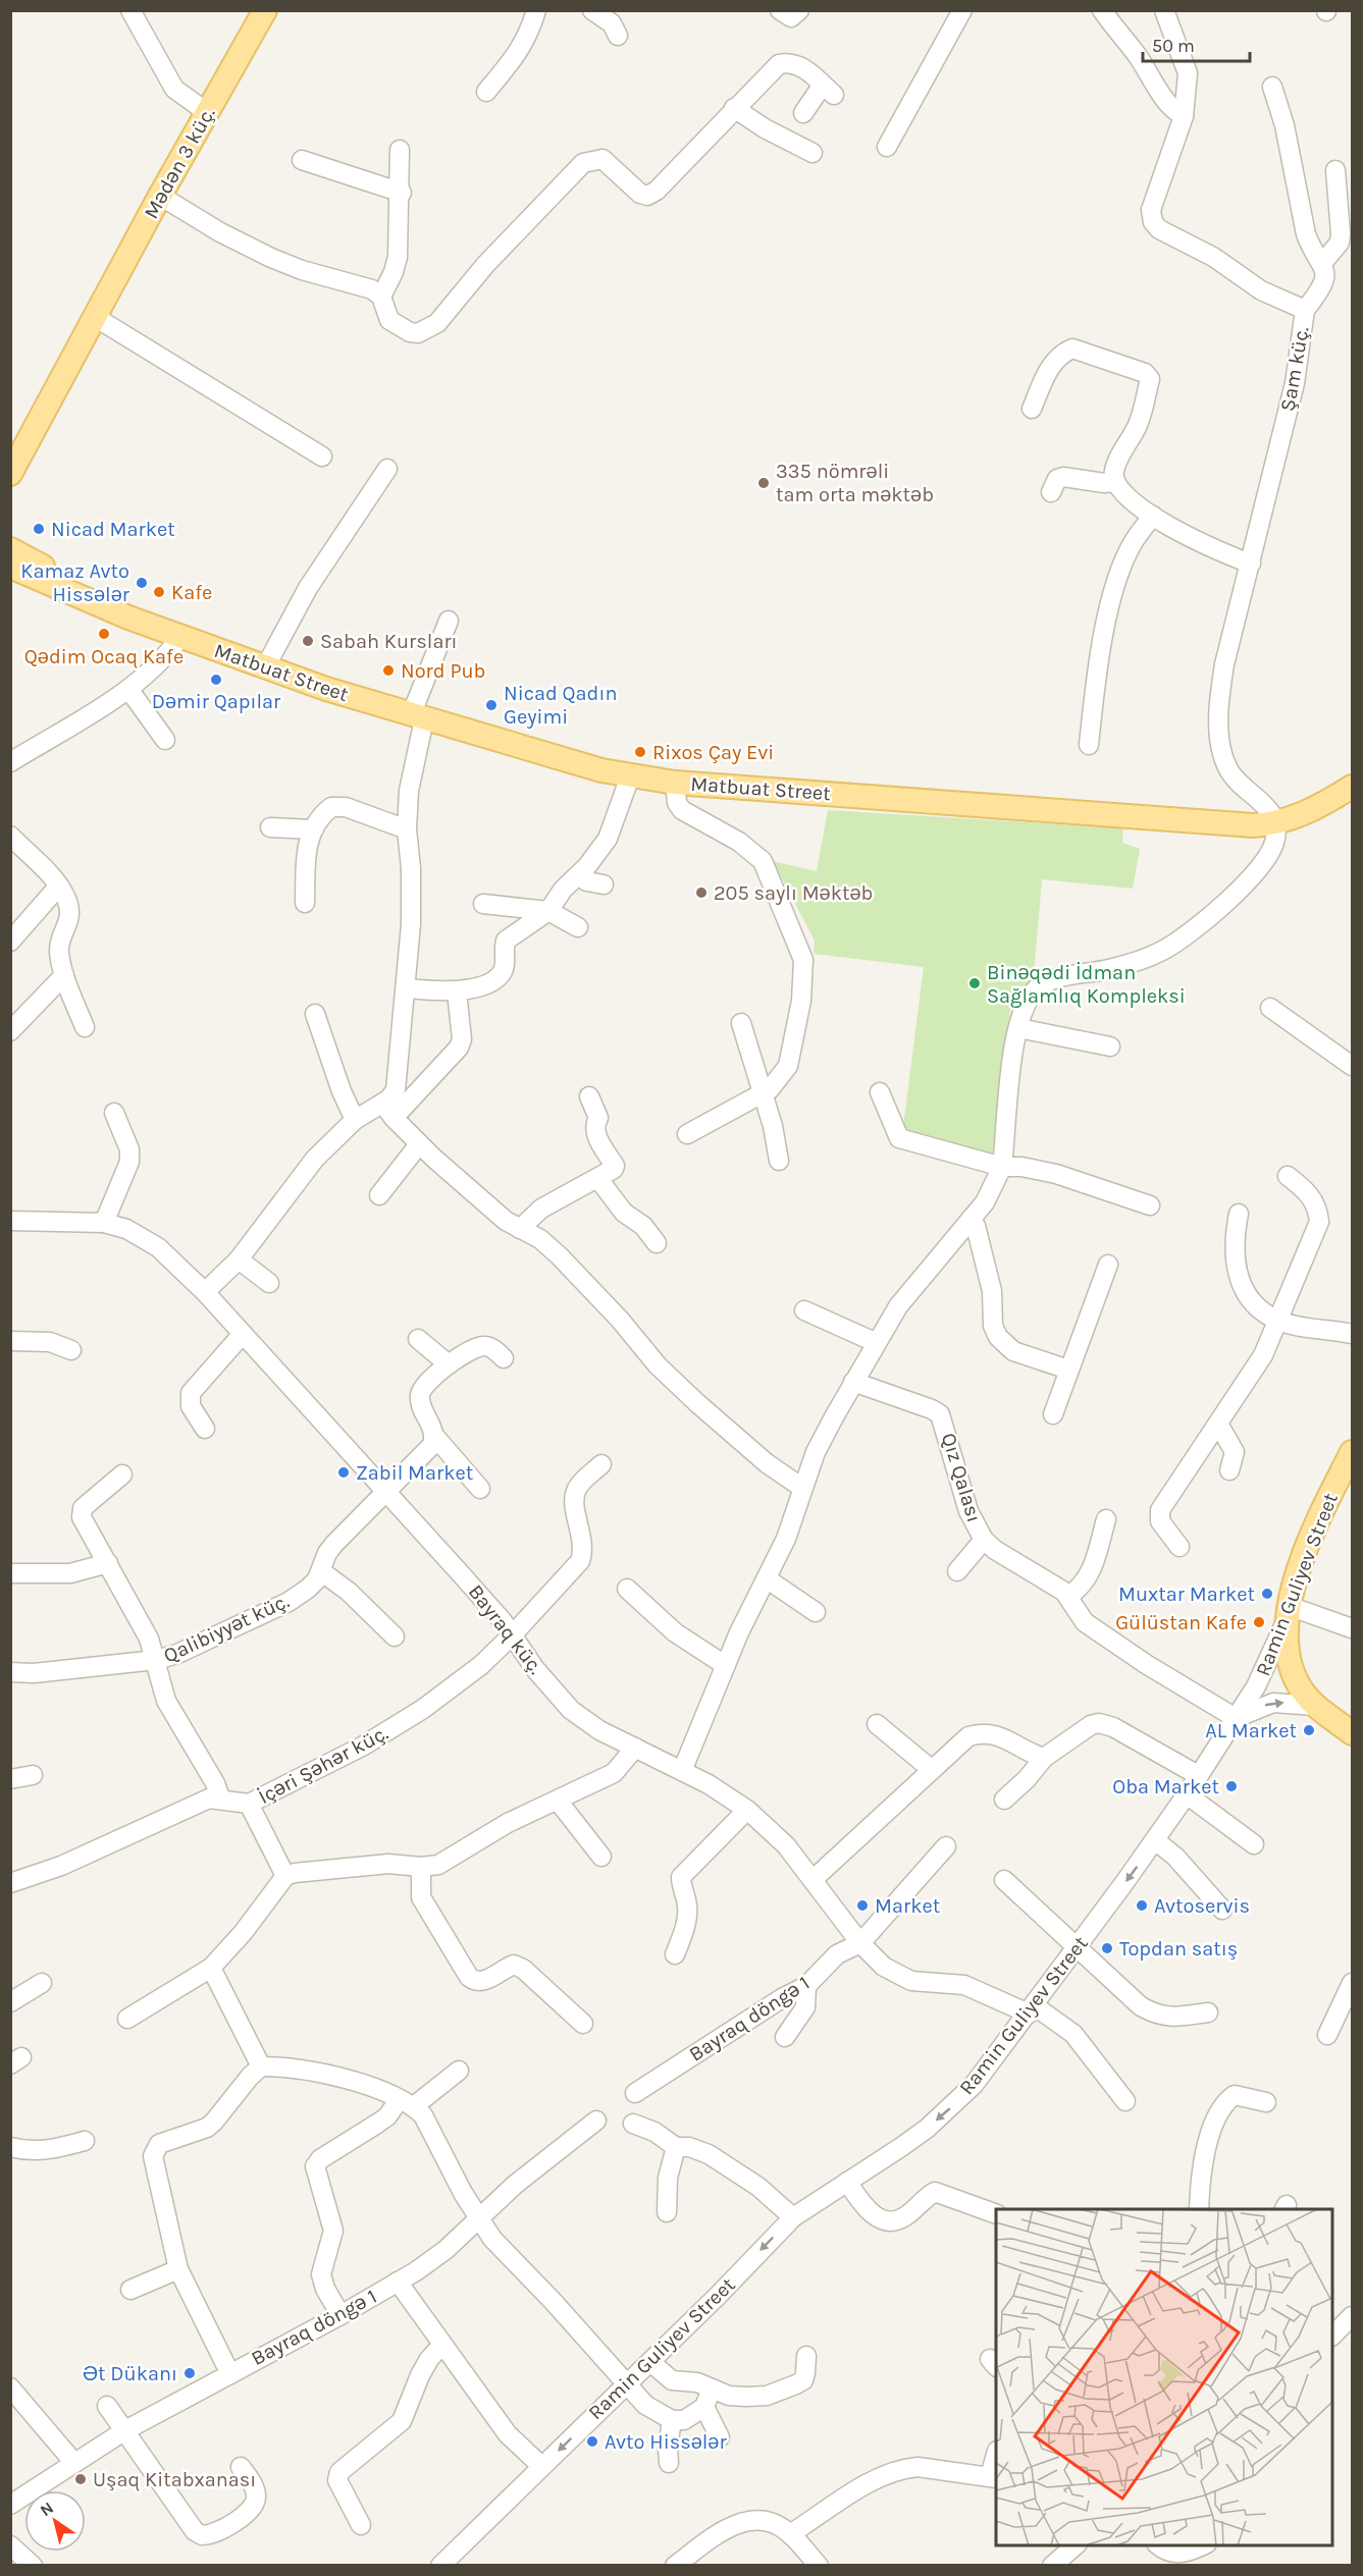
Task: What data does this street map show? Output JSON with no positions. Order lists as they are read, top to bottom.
{
  "streets": {
    "main road": ["Mədən 3 küç.", "Matbuat Street", "Ramin Guliyev Street"],
    "street": [
      "Şam küç.",
      "Qız Qalası",
      "Qalibiyyət küç.",
      "Bayraq küç.",
      "İçəri Şəhər küç.",
      "Bayraq döngə 1"
    ]
  },
  "crossings": [
    ["Şam küç.", "Matbuat Street"],
    ["Qız Qalası", "Ramin Guliyev Street"],
    ["Ramin Guliyev Street", "Bayraq küç."],
    ["Qalibiyyət küç.", "Bayraq küç."],
    ["Bayraq küç.", "İçəri Şəhər küç."],
    ["Bayraq küç.", "Bayraq döngə 1"]
  ],
  "one_way": ["Ramin Guliyev Street"],
  "places": [
    "335 nömrəli tam orta məktəb",
    "Nicad Market",
    "Kamaz Avto Hissələr",
    "Kafe",
    "Qədim Ocaq Kafe",
    "Sabah Kursları",
    "Nord Pub",
    "Dəmir Qapılar",
    "Nicad Qadın Geyimi",
    "Rixos Çay Evi",
    "205 saylı Məktəb",
    "Binəqədi İdman Sağlamlıq Kompleksi",
    "Zabil Market",
    "Muxtar Market",
    "Gülüstan Kafe",
    "AL Market",
    "Oba Market",
    "Market",
    "Avtoservis",
    "Topdan satış",
    "Ət Dükanı",
    "Avto Hissələr",
    "Uşaq Kitabxanası"
  ],
  "scale_bar": "50 m",
  "north": "top left"
}
